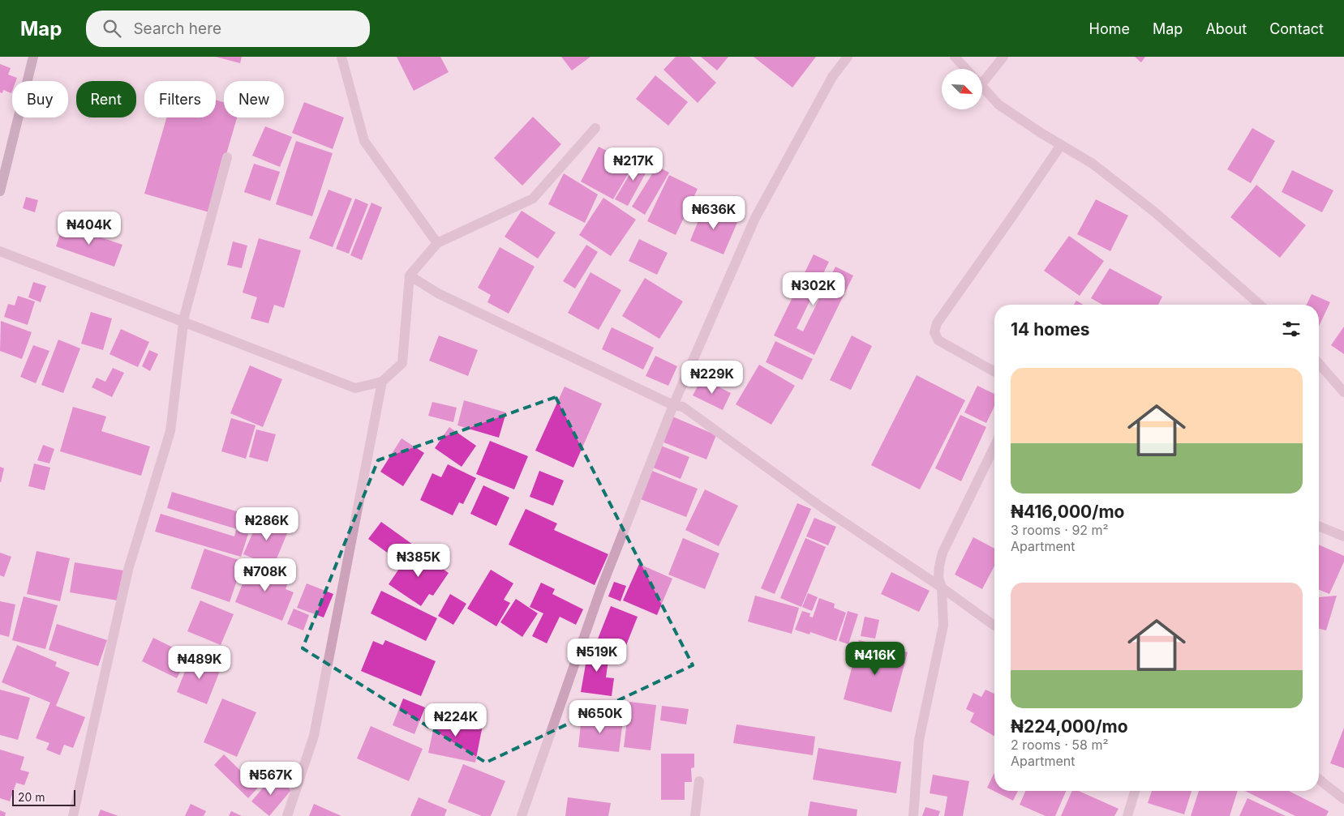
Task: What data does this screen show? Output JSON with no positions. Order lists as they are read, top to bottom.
{
  "scale_bar": "20 m",
  "north": "bottom right",
  "page": {
    "header": "Map",
    "search": "Search here",
    "nav": [
      "Home",
      "Map",
      "About",
      "Contact"
    ],
    "chip": [
      "Buy",
      "Rent",
      "Filters",
      "New"
    ],
    "price": [
      "₦217K",
      "₦636K",
      "₦404K",
      "₦302K",
      "₦229K",
      "₦286K",
      "₦385K",
      "₦708K",
      "₦519K",
      "₦416K",
      "₦489K",
      "₦650K",
      "₦224K",
      "₦567K"
    ],
    "heading": "14 homes",
    "list": [
      {
        "name": "₦416,000/mo",
        "note": "3 rooms · 92 m² · Apartment"
      },
      {
        "name": "₦224,000/mo",
        "note": "2 rooms · 58 m² · Apartment"
      }
    ],
    "scale": "20 m"
  }
}
